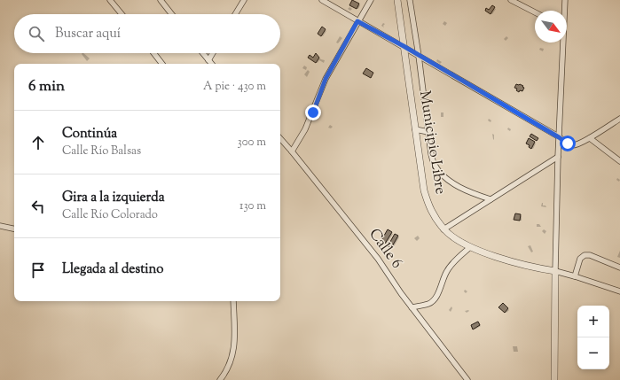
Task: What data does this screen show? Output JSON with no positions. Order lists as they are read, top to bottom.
{
  "streets": {
    "street": ["Municipio Libre", "Calle 6"]
  },
  "north": "bottom right",
  "page": {
    "search": "Buscar aquí",
    "heading": ["6 min", "A pie · 430 m"],
    "list": [
      ["Continúa", "Calle Río Balsas", "300 m"],
      ["Gira a la izquierda", "Calle Río Colorado", "130 m"],
      "Llegada al destino"
    ],
    "map_buttons": ["+", "−"]
  }
}
